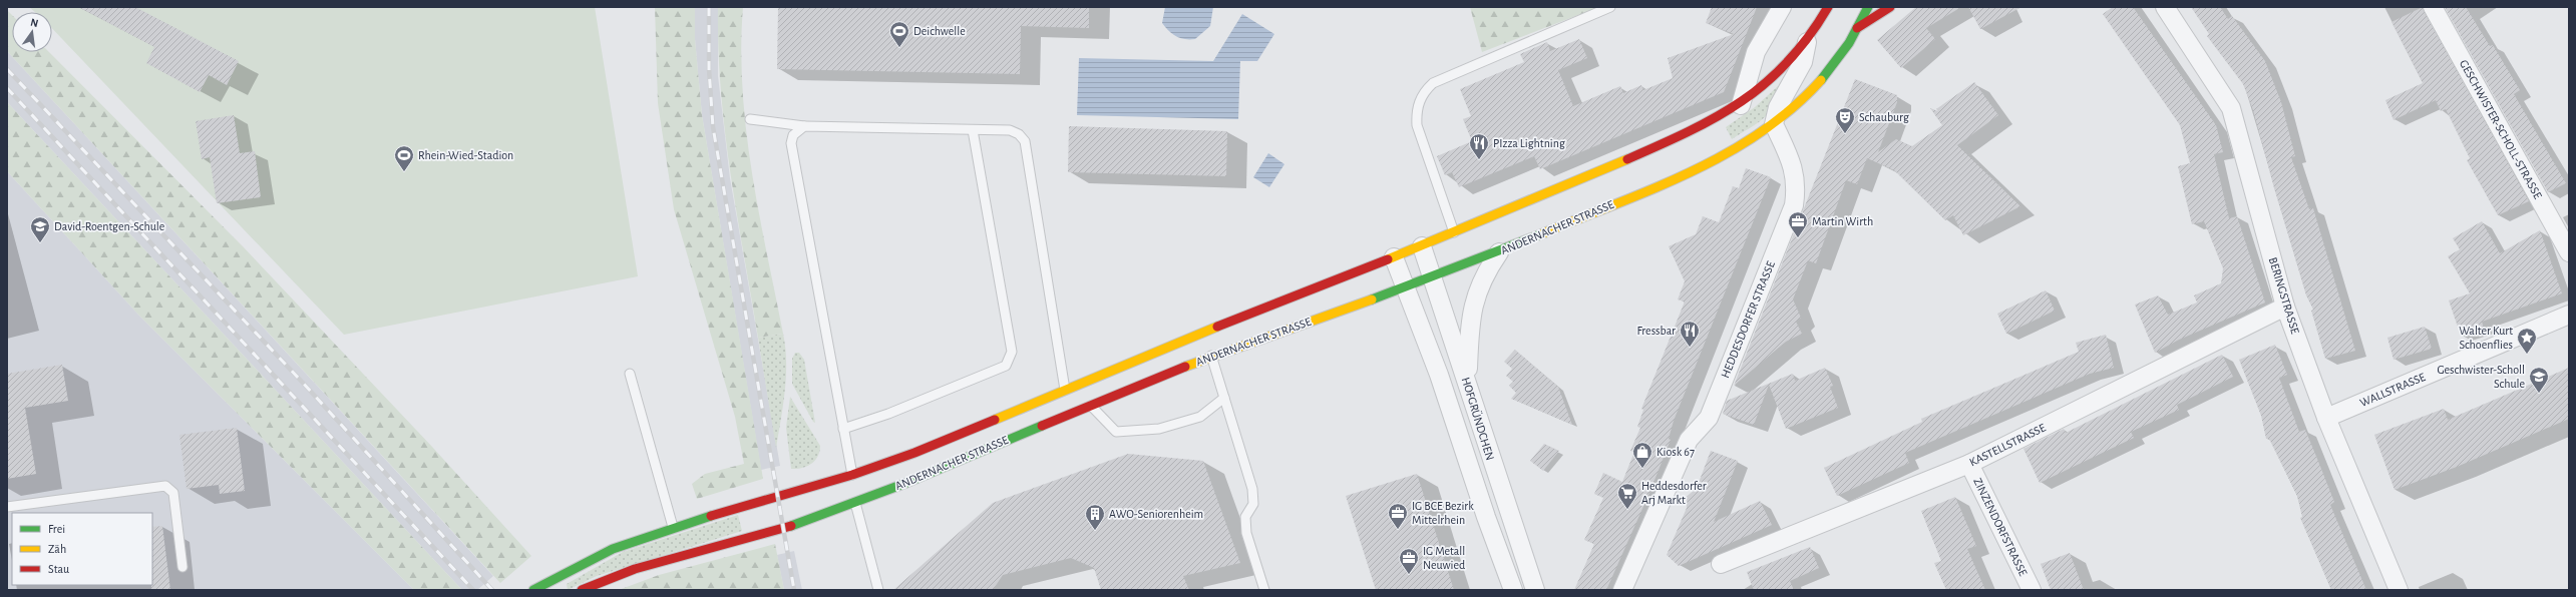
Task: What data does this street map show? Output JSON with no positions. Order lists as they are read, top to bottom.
{
  "streets": {
    "street": [
      "GESCHWISTER-SCHOLL-STRASSE",
      "ANDERNACHER STRASSE",
      "BERINGSTRASSE",
      "HEDDESDORFER STRASSE",
      "WALLSTRASSE",
      "HOFGRÜNDCHEN",
      "KASTELLSTRASSE",
      "ZINZENDORFSTRASSE"
    ]
  },
  "crossings": [
    ["ANDERNACHER STRASSE", "HEDDESDORFER STRASSE"],
    ["ANDERNACHER STRASSE", "HOFGRÜNDCHEN"],
    ["BERINGSTRASSE", "WALLSTRASSE"],
    ["BERINGSTRASSE", "KASTELLSTRASSE"],
    ["KASTELLSTRASSE", "ZINZENDORFSTRASSE"]
  ],
  "places": {
    "sports": ["Deichwelle", "Rhein-Wied-Stadion"],
    "theatre": ["Schauburg"],
    "restaurant": ["PIzza Lightning", "Fressbar"],
    "office": ["Martin Wirth", "IG BCE Bezirk Mittelrhein", "IG Metall Neuwied"],
    "school or university": ["David-Roentgen-Schule", "Geschwister-Scholl Schule"],
    "place": ["Walter Kurt Schoenflies"],
    "shop": ["Kiosk 67"],
    "supermarket": ["Heddesdorfer Arj Markt"],
    "building": ["AWO-Seniorenheim"]
  },
  "legend": ["Frei", "Zäh", "Stau"],
  "north": "top"
}
